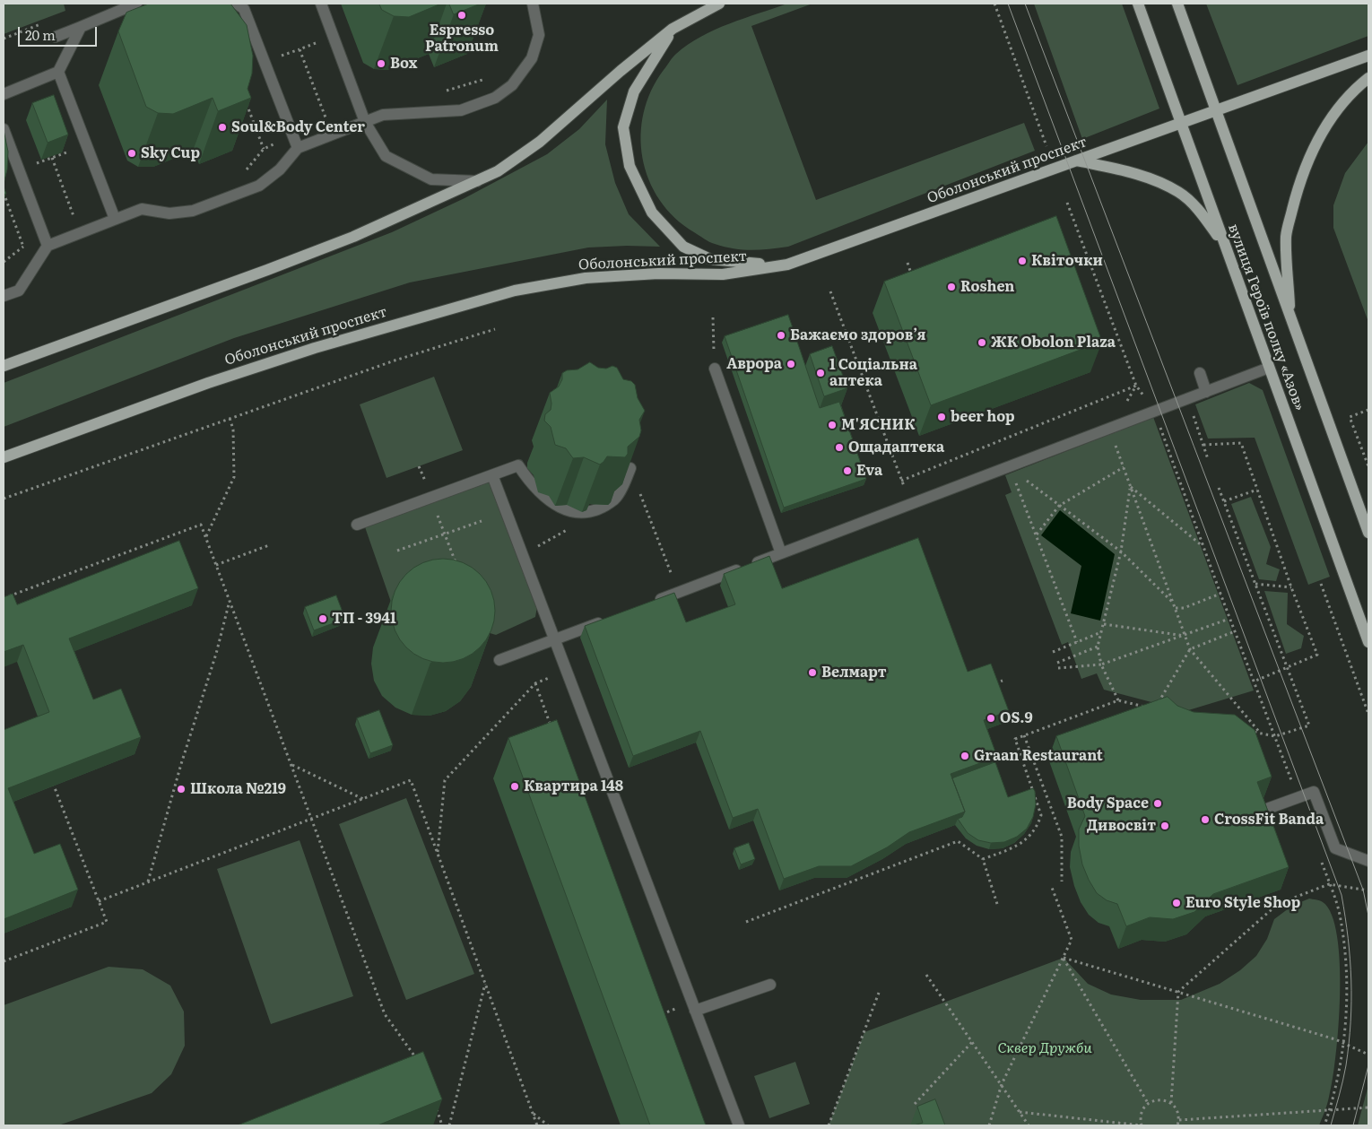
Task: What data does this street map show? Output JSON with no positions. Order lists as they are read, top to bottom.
{
  "streets": {
    "main road": ["Оболонський проспект", "вулиця Героїв полку «Азов»"]
  },
  "crossings": [
    ["Оболонський проспект", "вулиця Героїв полку «Азов»"]
  ],
  "parks": ["Сквер Дружби"],
  "places": [
    "Espresso Patronum",
    "Box",
    "Soul&Body Center",
    "Sky Cup",
    "Квіточки",
    "Roshen",
    "Бажаємо здоровʼя",
    "ЖК Obolon Plaza",
    "Аврора",
    "1 Соціальна аптека",
    "beer hop",
    "М'ЯСНИК",
    "Ощадаптека",
    "Eva",
    "ТП - 3941",
    "Велмарт",
    "OS.9",
    "Graan Restaurant",
    "Квартира 148",
    "Школа №219",
    "Body Space",
    "CrossFit Banda",
    "Дивосвіт",
    "Euro Style Shop"
  ],
  "scale_bar": "20 m"
}
